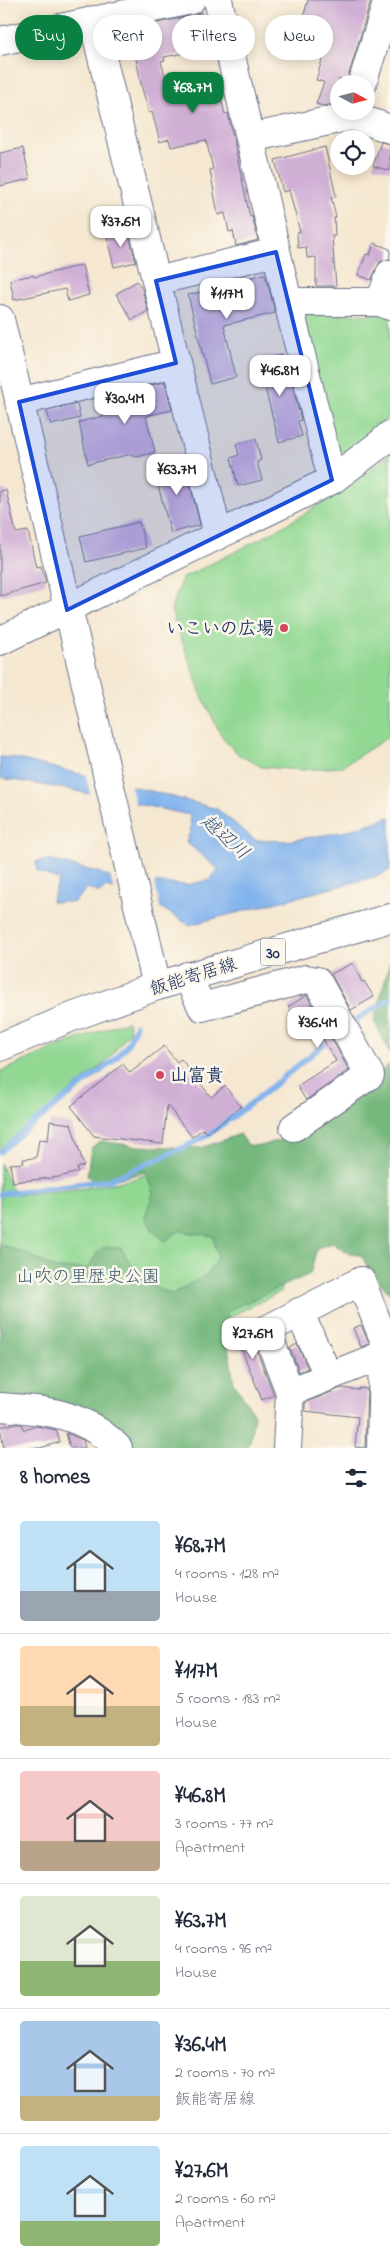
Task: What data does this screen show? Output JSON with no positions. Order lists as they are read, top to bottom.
{
  "streets": {
    "street": ["30", "飯能寄居線"]
  },
  "water": ["越辺川"],
  "parks": ["山吹の里歴史公園"],
  "places": ["いこいの広場", "山富貴"],
  "north": "right",
  "page": {
    "chip": [
      "Buy",
      "Rent",
      "Filters",
      "New"
    ],
    "price": [
      "¥68.7M",
      "¥37.6M",
      "¥117M",
      "¥46.8M",
      "¥30.4M",
      "¥63.7M",
      "¥36.4M",
      "¥27.6M"
    ],
    "heading": "8 homes",
    "list": [
      {
        "name": "¥68.7M",
        "note": "4 rooms · 128 m² · House"
      },
      {
        "name": "¥117M",
        "note": "5 rooms · 183 m² · House"
      },
      {
        "name": "¥46.8M",
        "note": "3 rooms · 77 m² · Apartment"
      },
      {
        "name": "¥63.7M",
        "note": "4 rooms · 96 m² · House"
      },
      {
        "name": "¥36.4M",
        "note": "2 rooms · 70 m² · 飯能寄居線"
      },
      {
        "name": "¥27.6M",
        "note": "2 rooms · 60 m² · Apartment"
      }
    ]
  }
}
